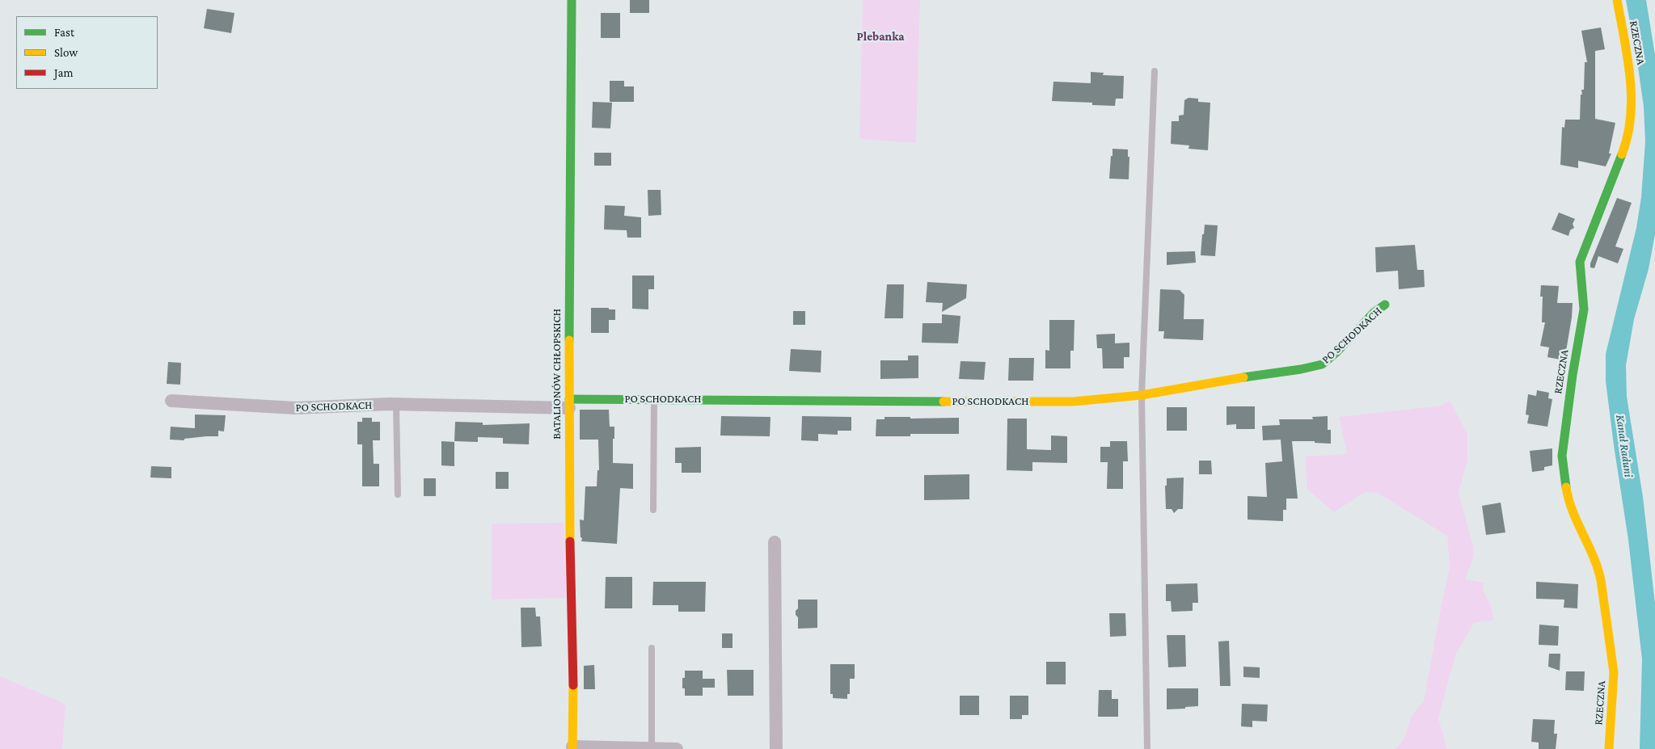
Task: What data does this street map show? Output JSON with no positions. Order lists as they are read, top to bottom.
{
  "streets": {
    "street": ["RZECZNA", "PO SCHODKACH", "BATALIONÓW CHŁOPSKICH"]
  },
  "crossings": [
    ["PO SCHODKACH", "BATALIONÓW CHŁOPSKICH"]
  ],
  "districts": ["Plebanka"],
  "water": ["Kanał Raduni"],
  "legend": ["Fast", "Slow", "Jam"]
}
